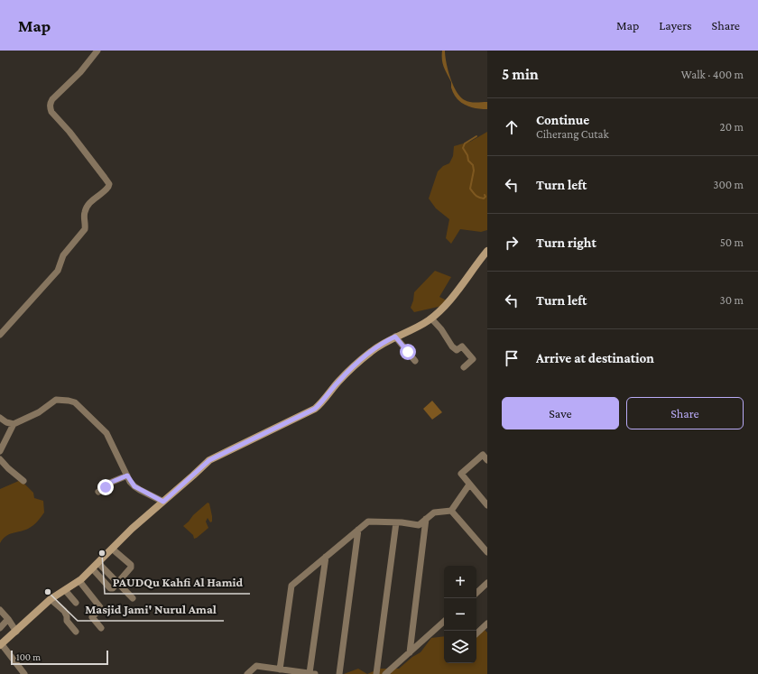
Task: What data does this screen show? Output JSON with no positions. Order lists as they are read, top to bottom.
{
  "places": ["PAUDQu Kahfi Al Hamid", "Masjid Jami' Nurul Amal"],
  "scale_bar": "100 m",
  "page": {
    "header": "Map",
    "nav": ["Map", "Layers", "Share"],
    "heading": ["5 min", "Walk · 400 m"],
    "list": [
      ["Continue", "Ciherang Cutak", "20 m"],
      ["Turn left", "300 m"],
      ["Turn right", "50 m"],
      ["Turn left", "30 m"],
      "Arrive at destination"
    ],
    "buttons": ["Save", "Share"],
    "map_buttons": ["+", "−"],
    "scale": "100 m"
  }
}
